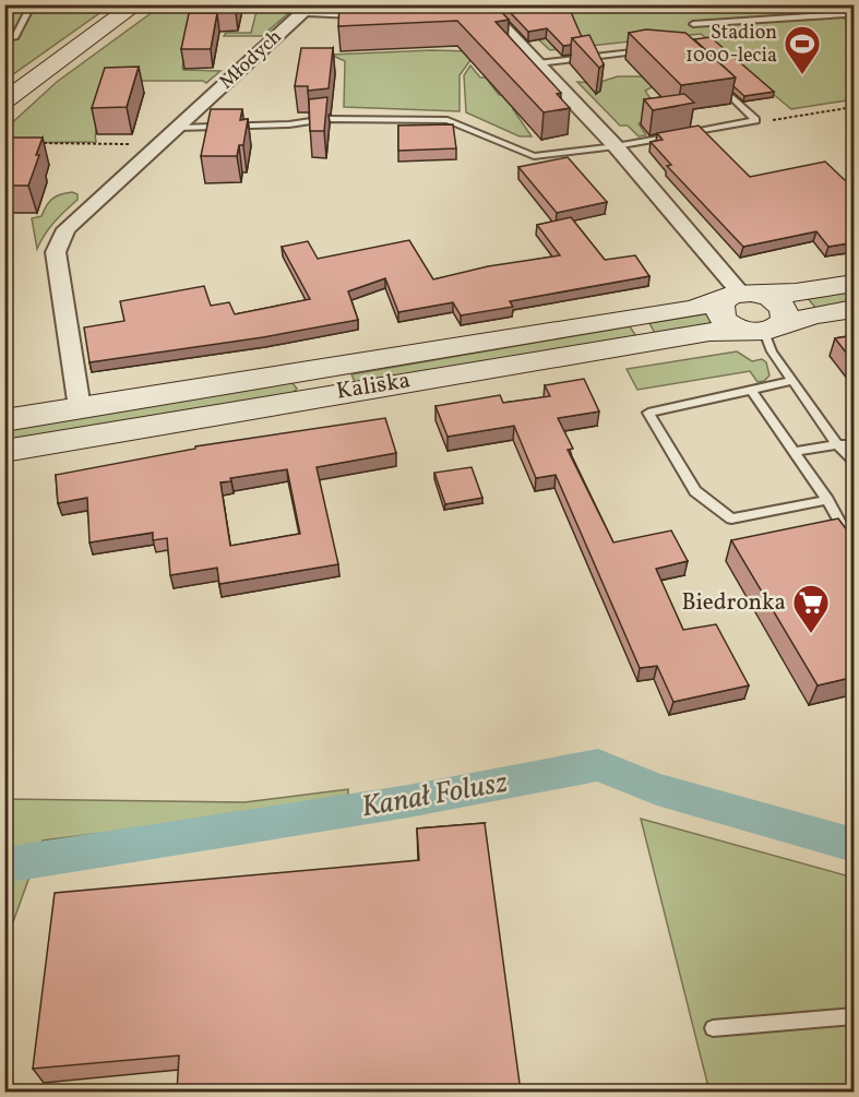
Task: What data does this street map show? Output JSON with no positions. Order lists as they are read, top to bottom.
{
  "streets": {
    "street": ["Młodych", "Kaliska"]
  },
  "crossings": [
    ["Młodych", "Kaliska"]
  ],
  "water": ["Kanał Folusz"],
  "places": {
    "sports": ["Stadion 1000-lecia"],
    "supermarket": ["Biedronka"]
  }
}
